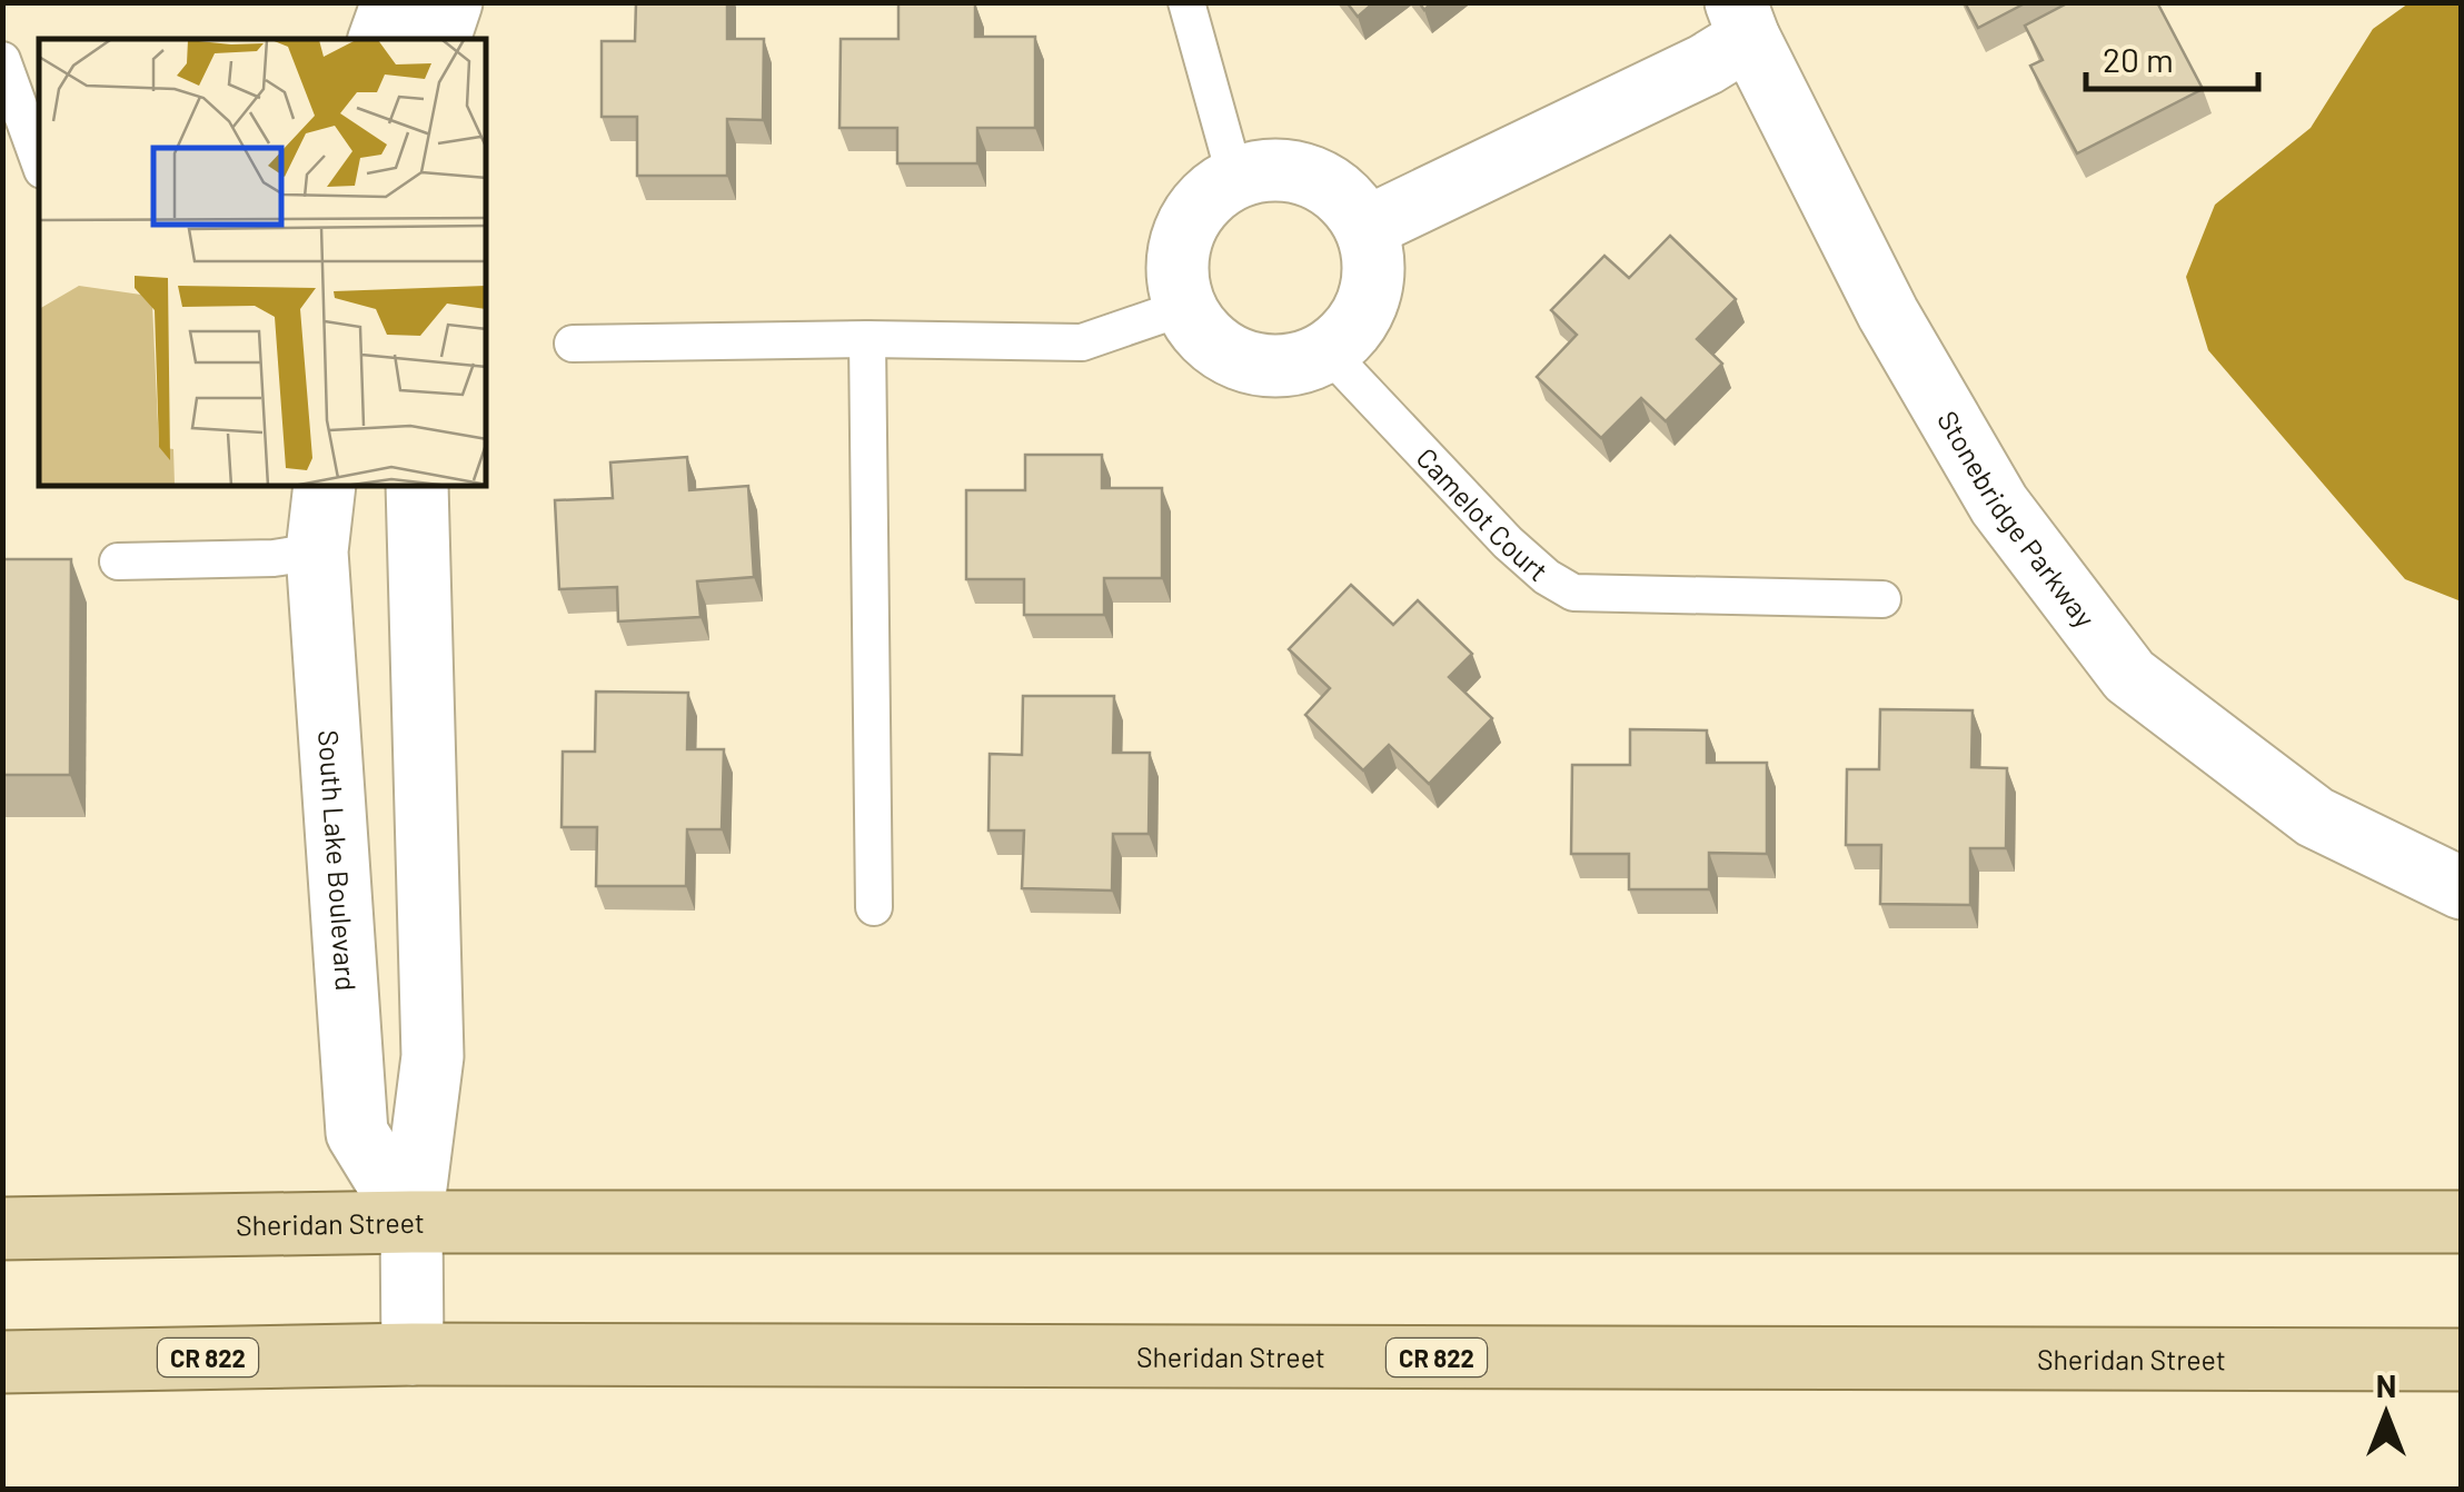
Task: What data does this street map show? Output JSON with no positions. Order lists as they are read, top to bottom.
{
  "streets": {
    "main road": ["Sheridan Street", "CR 822"],
    "street": ["Stonebridge Parkway", "South Lake Boulevard"],
    "lane": ["Camelot Court"]
  },
  "crossings": [
    ["South Lake Boulevard", "Sheridan Street"]
  ],
  "scale_bar": "20 m",
  "north": "top"
}
